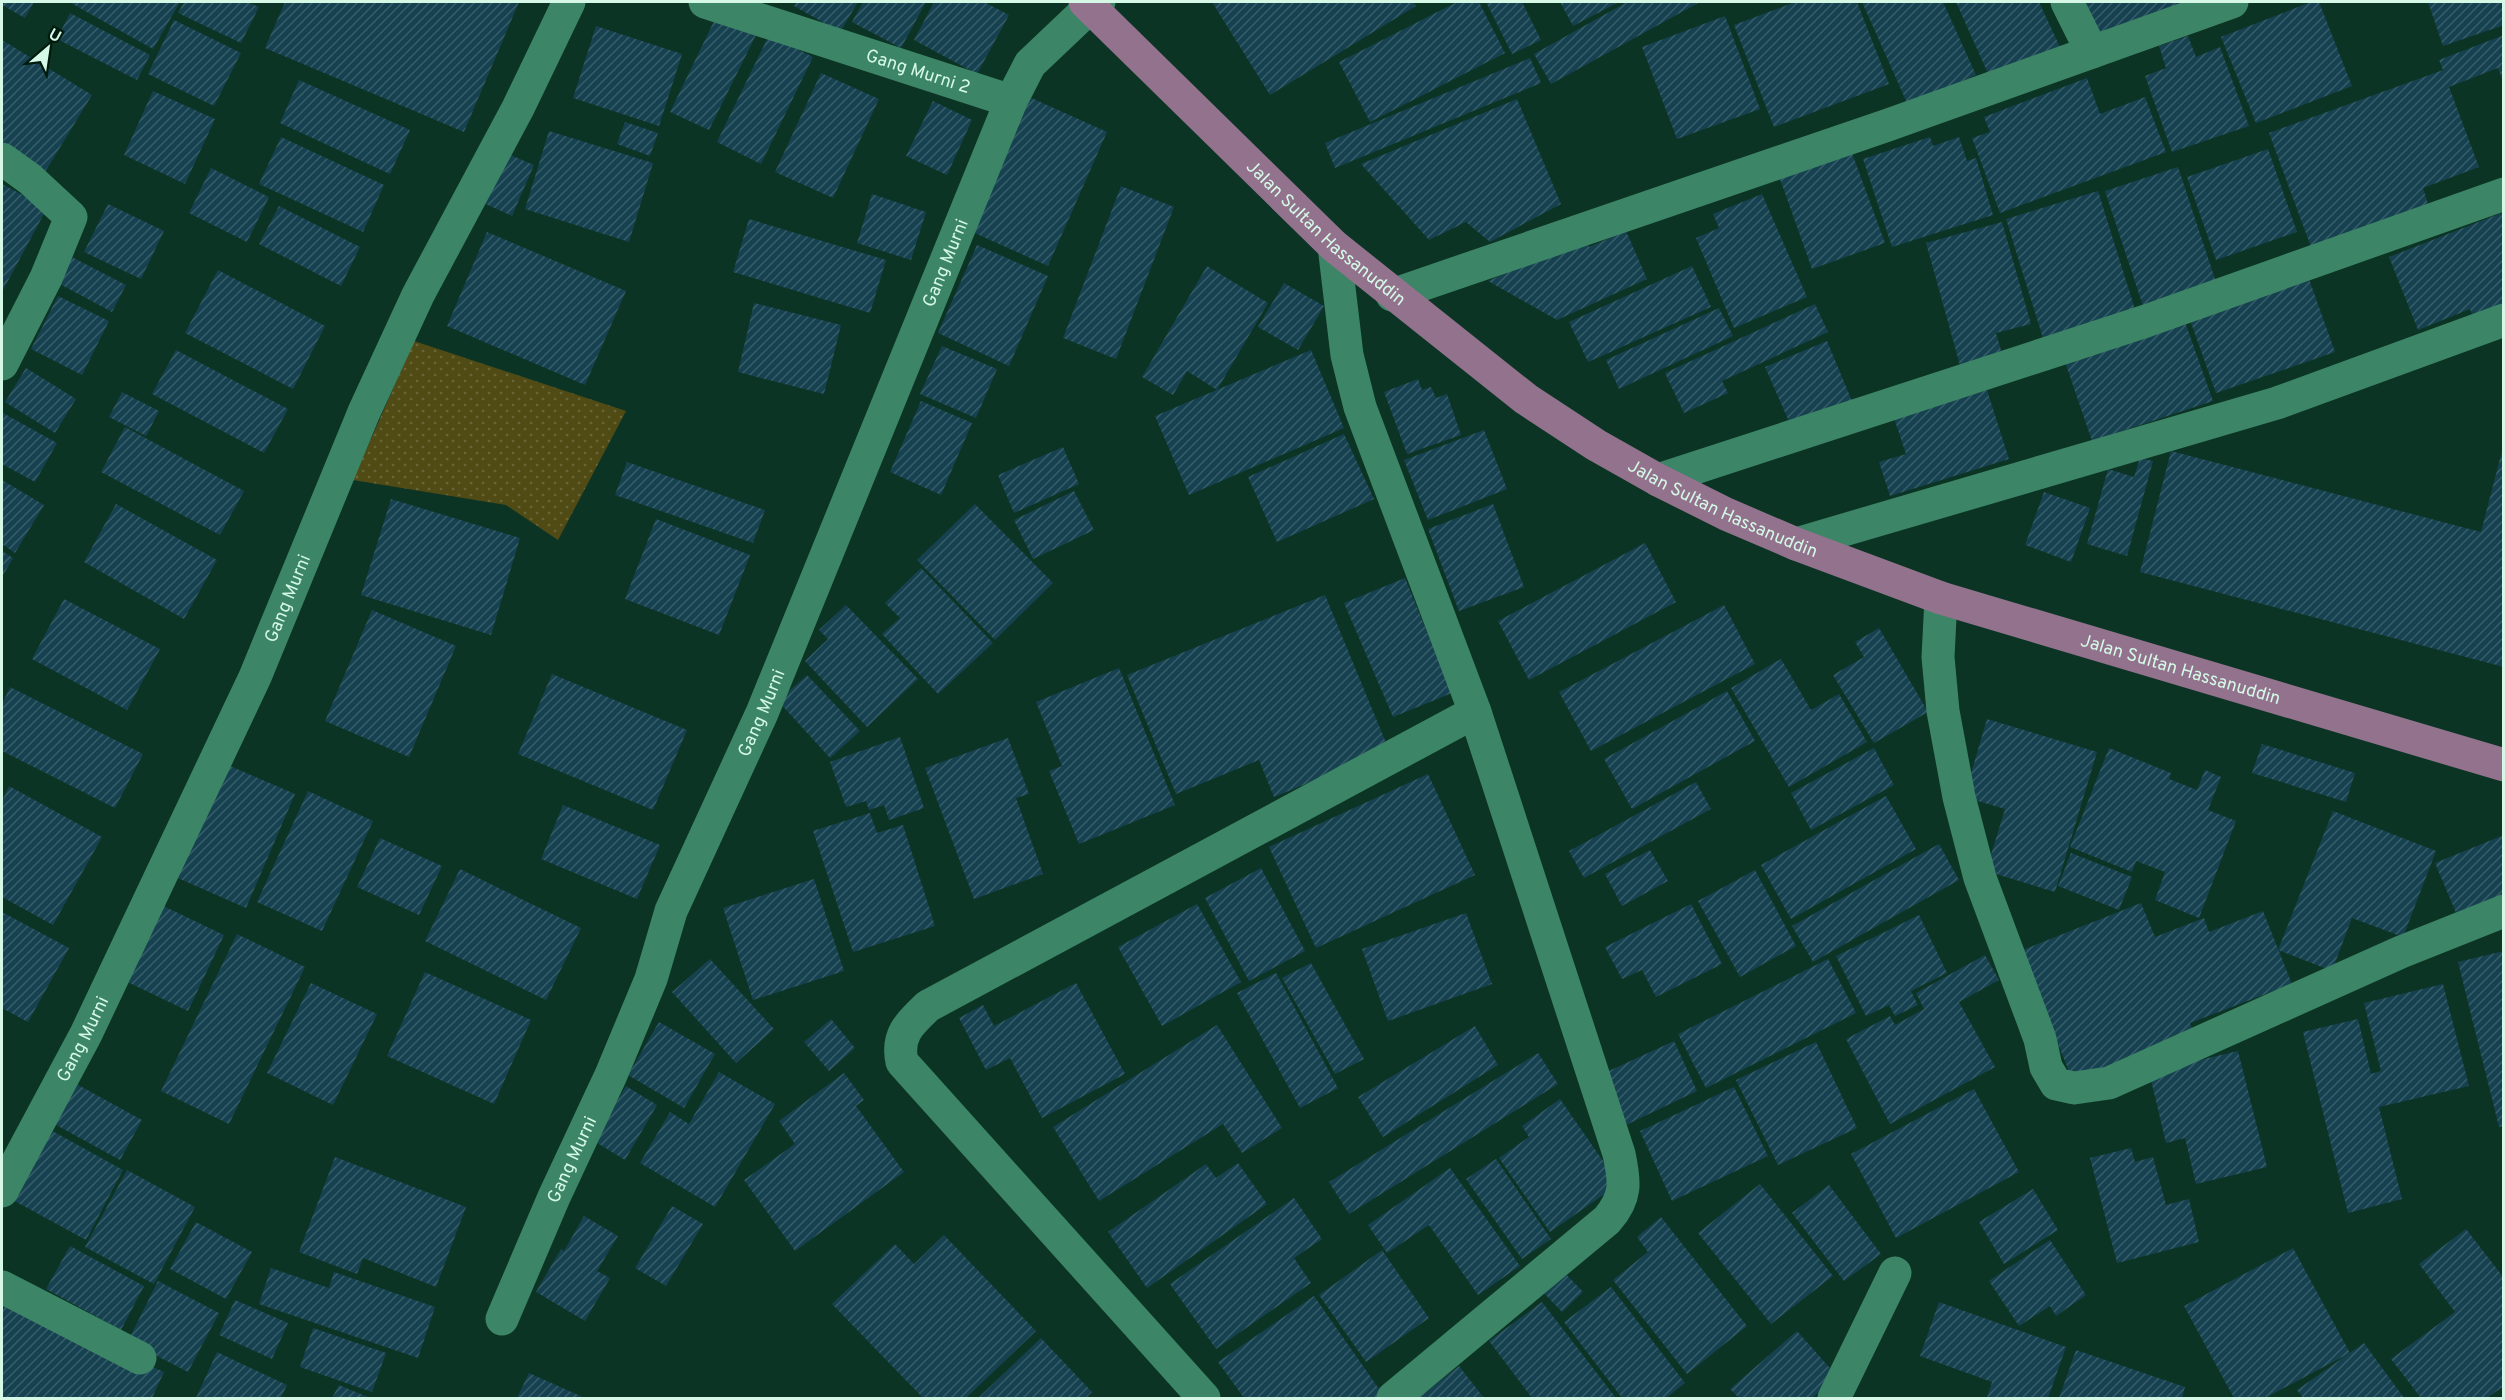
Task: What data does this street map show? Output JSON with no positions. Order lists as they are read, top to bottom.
{
  "streets": {
    "main road": ["Jalan Sultan Hassanuddin"],
    "street": ["Gang Murni 2", "Gang Murni"]
  },
  "crossings": [
    ["Gang Murni 2", "Gang Murni"]
  ],
  "north": "top right"
}
